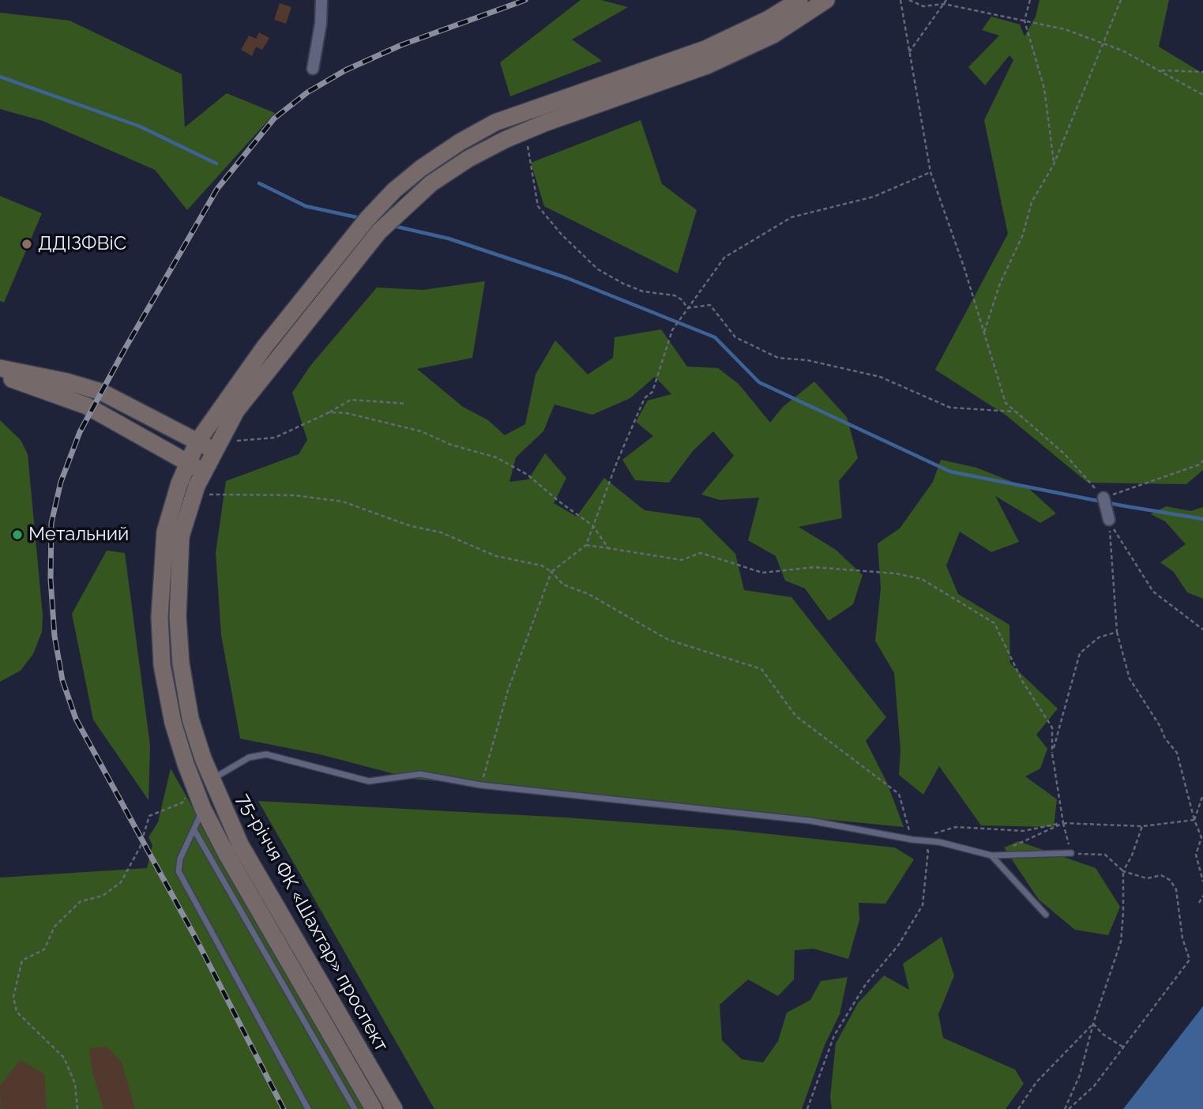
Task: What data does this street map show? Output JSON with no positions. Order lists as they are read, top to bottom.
{
  "streets": {
    "main road": ["75-річчя ФК «Шахтар» проспект"]
  },
  "places": ["ДДІЗФВіС", "Метальний"]
}
